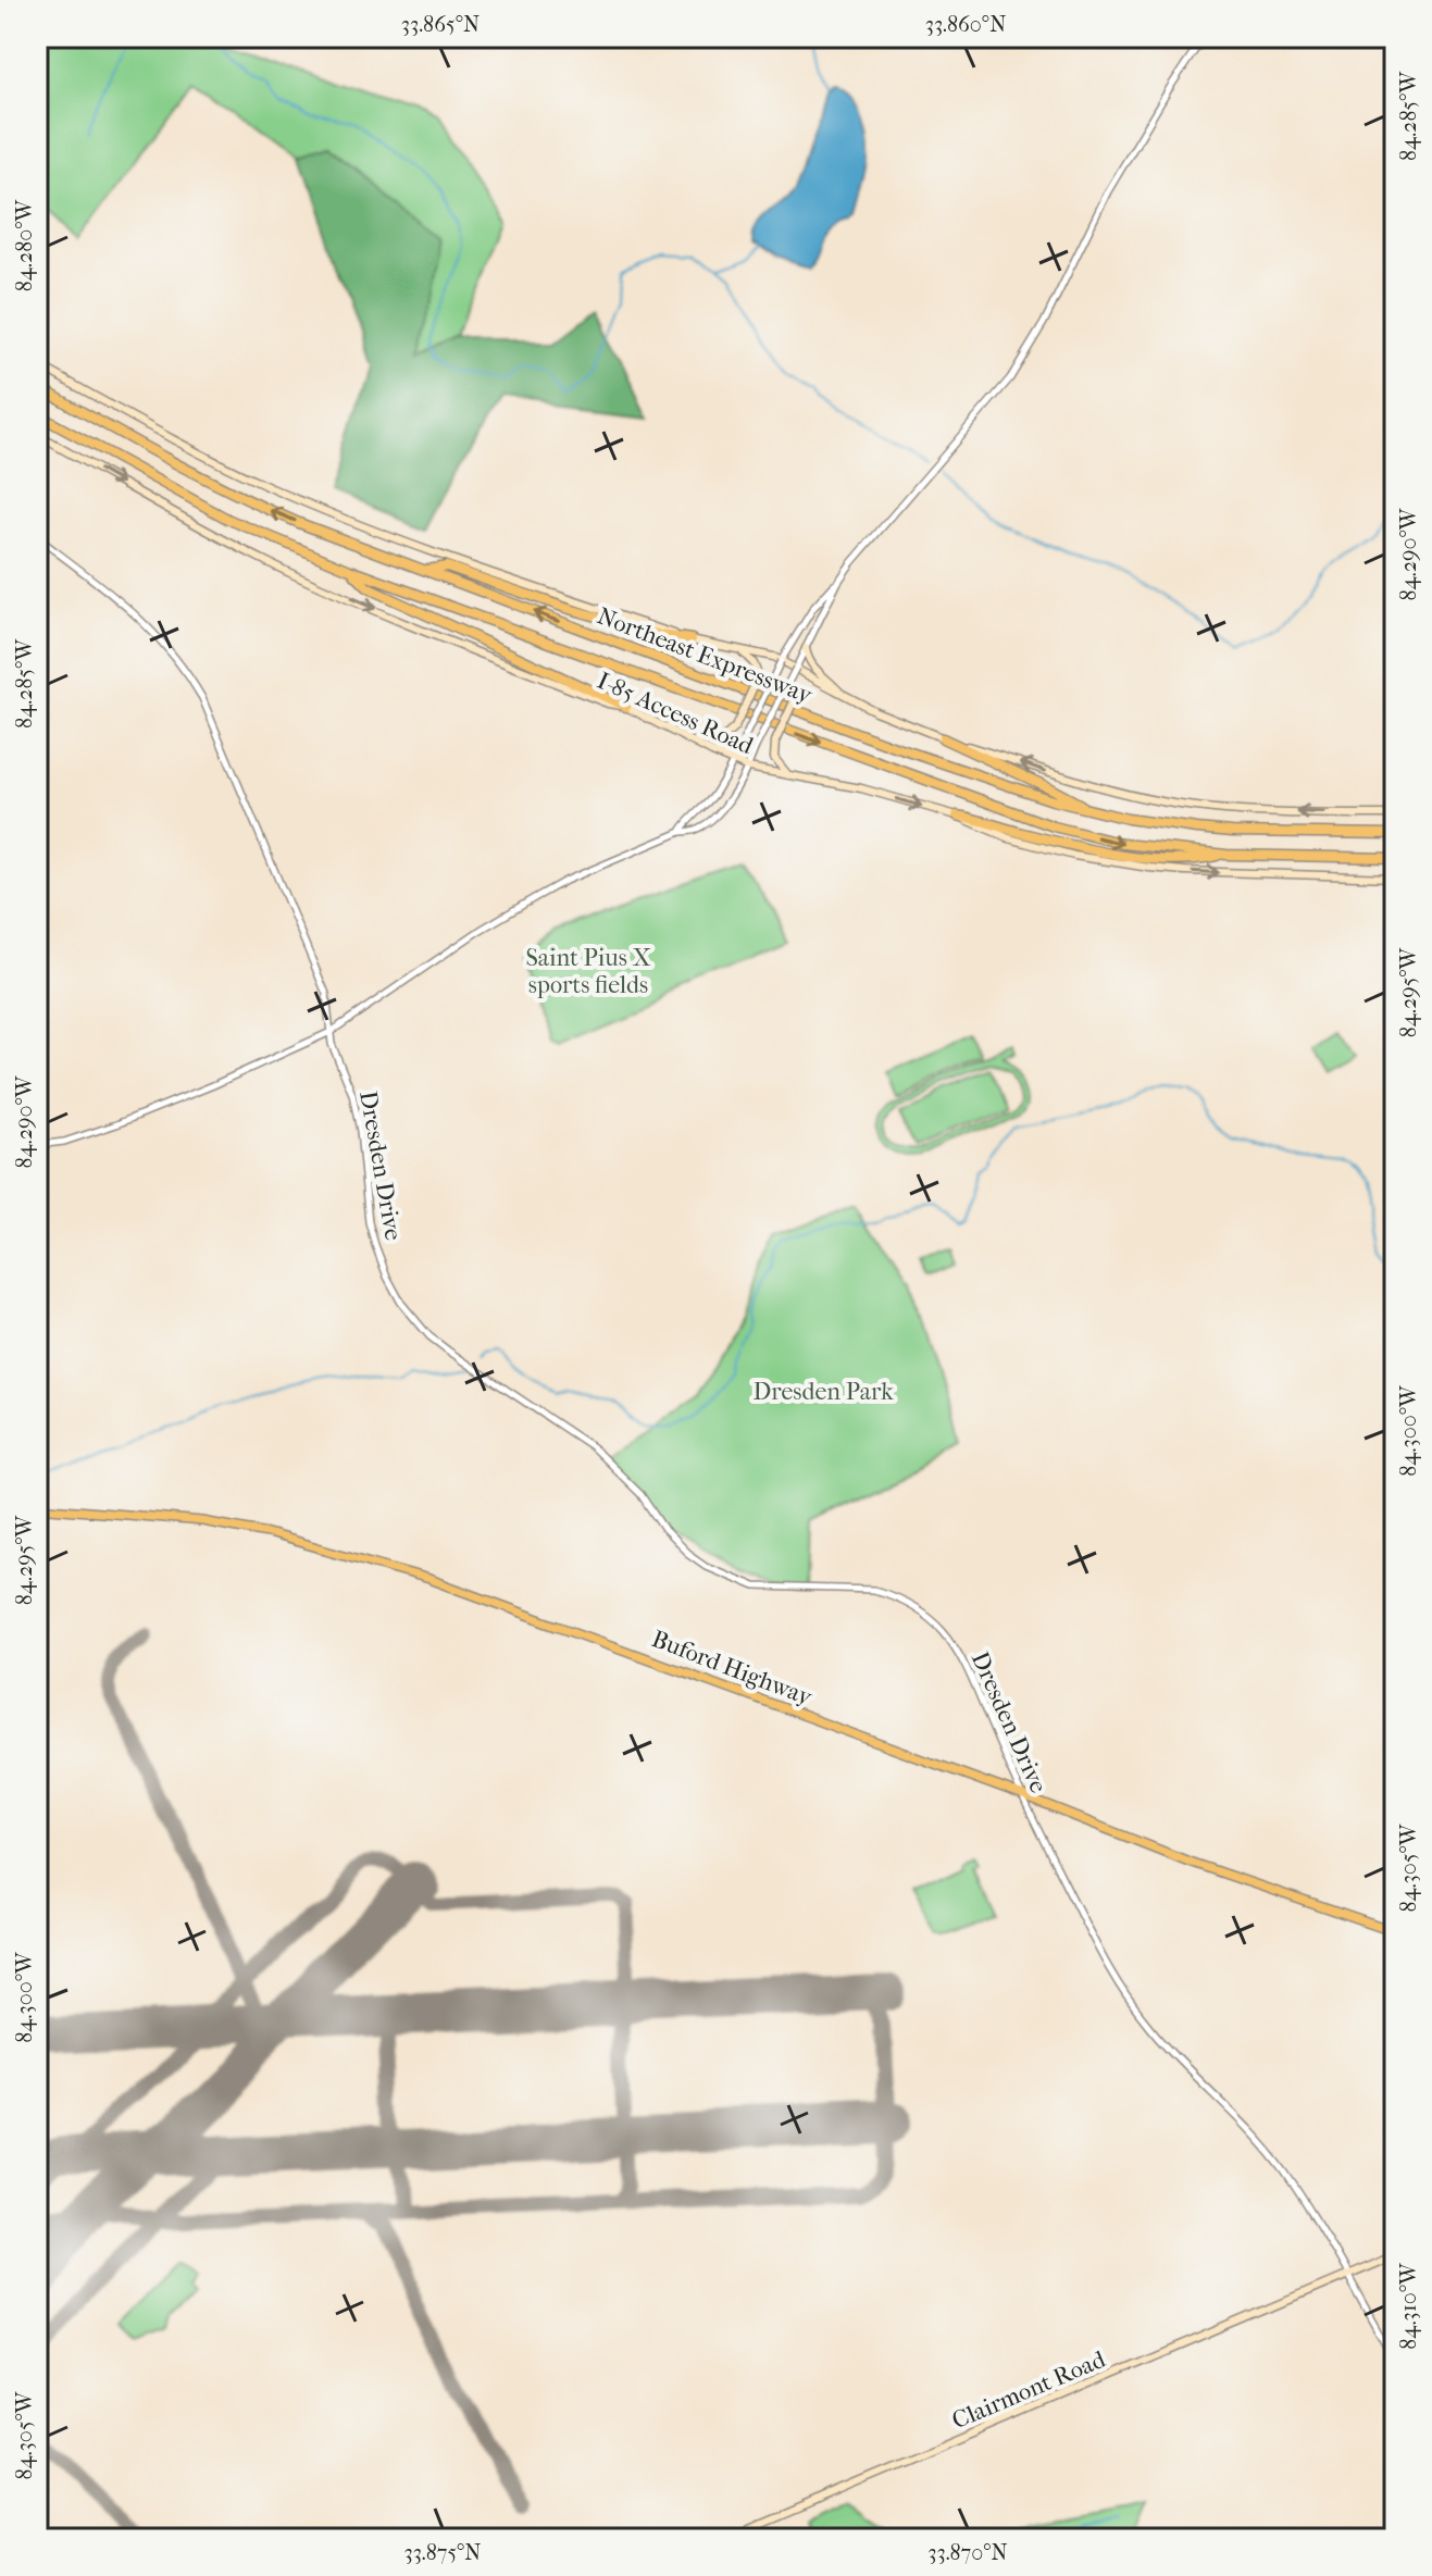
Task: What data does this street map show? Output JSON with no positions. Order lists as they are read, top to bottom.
{
  "streets": {
    "highway": ["Northeast Expressway"],
    "main road": ["I-85 Access Road", "Buford Highway", "Clairmont Road"],
    "street": ["Dresden Drive"]
  },
  "crossings": [
    ["Dresden Drive", "Buford Highway"],
    ["Dresden Drive", "Clairmont Road"]
  ],
  "one_way": ["I-85 Access Road"],
  "parks": ["Saint Pius X sports fields", "Dresden Park"],
  "coordinates": [
    "33.865°N",
    "33.860°N",
    "84.285°W",
    "84.280°W",
    "84.290°W",
    "84.295°W",
    "84.300°W",
    "84.305°W",
    "84.310°W",
    "33.875°N",
    "33.870°N"
  ]
}
